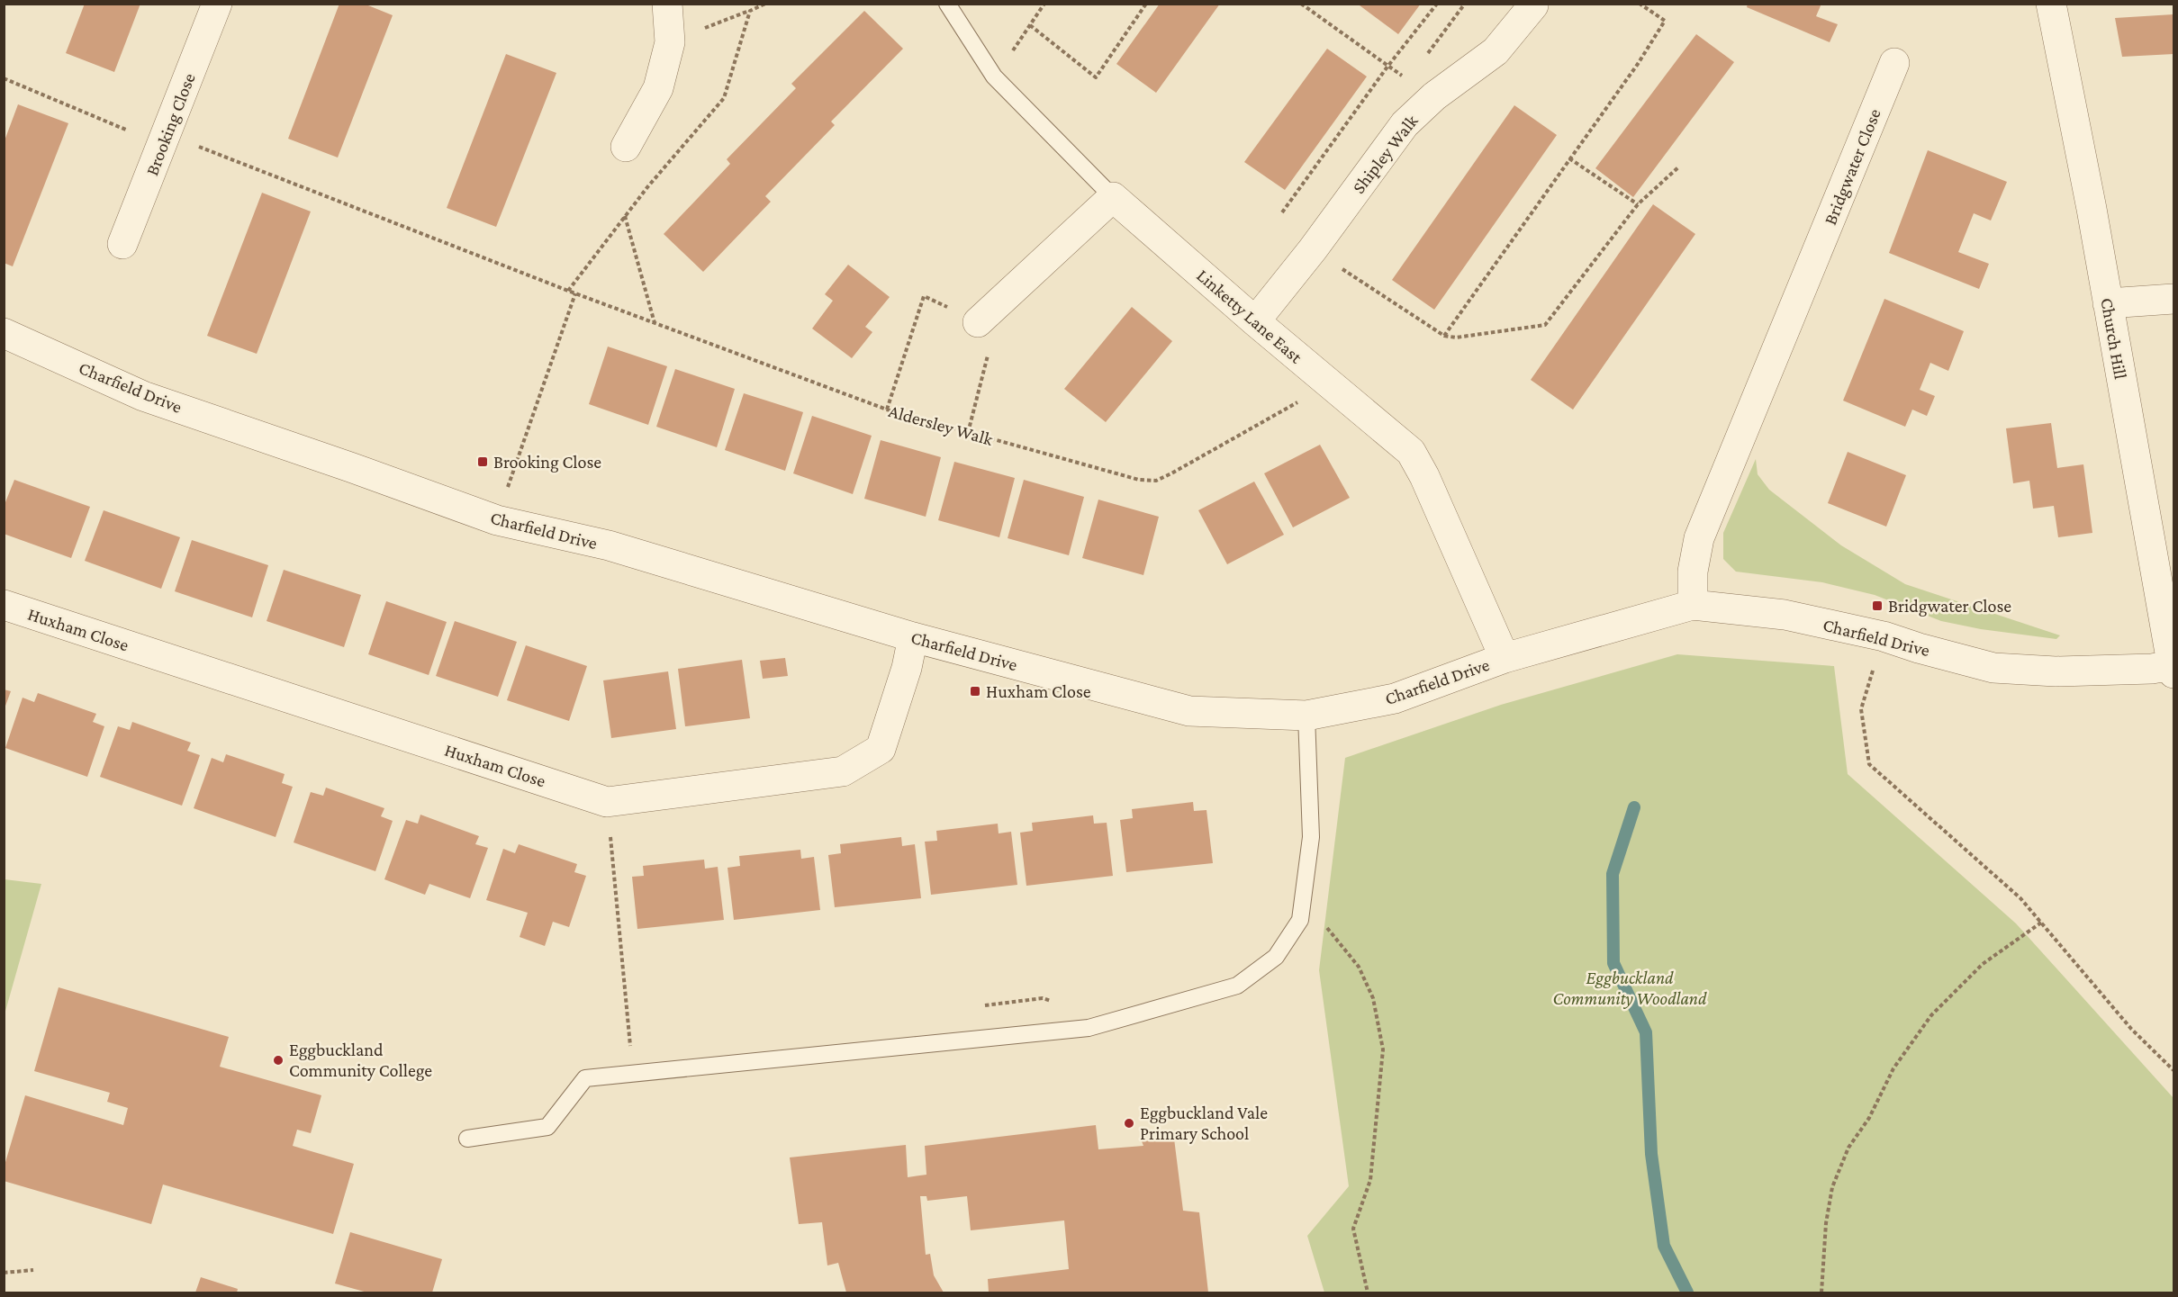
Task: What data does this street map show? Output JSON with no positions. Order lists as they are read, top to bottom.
{
  "streets": {
    "street": [
      "Brooking Close",
      "Shipley Walk",
      "Bridgwater Close",
      "Linketty Lane East",
      "Church Hill",
      "Charfield Drive",
      "Huxham Close"
    ],
    "path": ["Aldersley Walk"]
  },
  "crossings": [
    ["Brooking Close", "Aldersley Walk"],
    ["Shipley Walk", "Linketty Lane East"],
    ["Bridgwater Close", "Charfield Drive"],
    ["Linketty Lane East", "Charfield Drive"],
    ["Church Hill", "Charfield Drive"],
    ["Charfield Drive", "Huxham Close"]
  ],
  "parks": ["Eggbuckland Community Woodland"],
  "places": {
    "transit": ["Brooking Close", "Bridgwater Close", "Huxham Close"],
    "other": ["Eggbuckland Community College", "Eggbuckland Vale Primary School"]
  }
}
